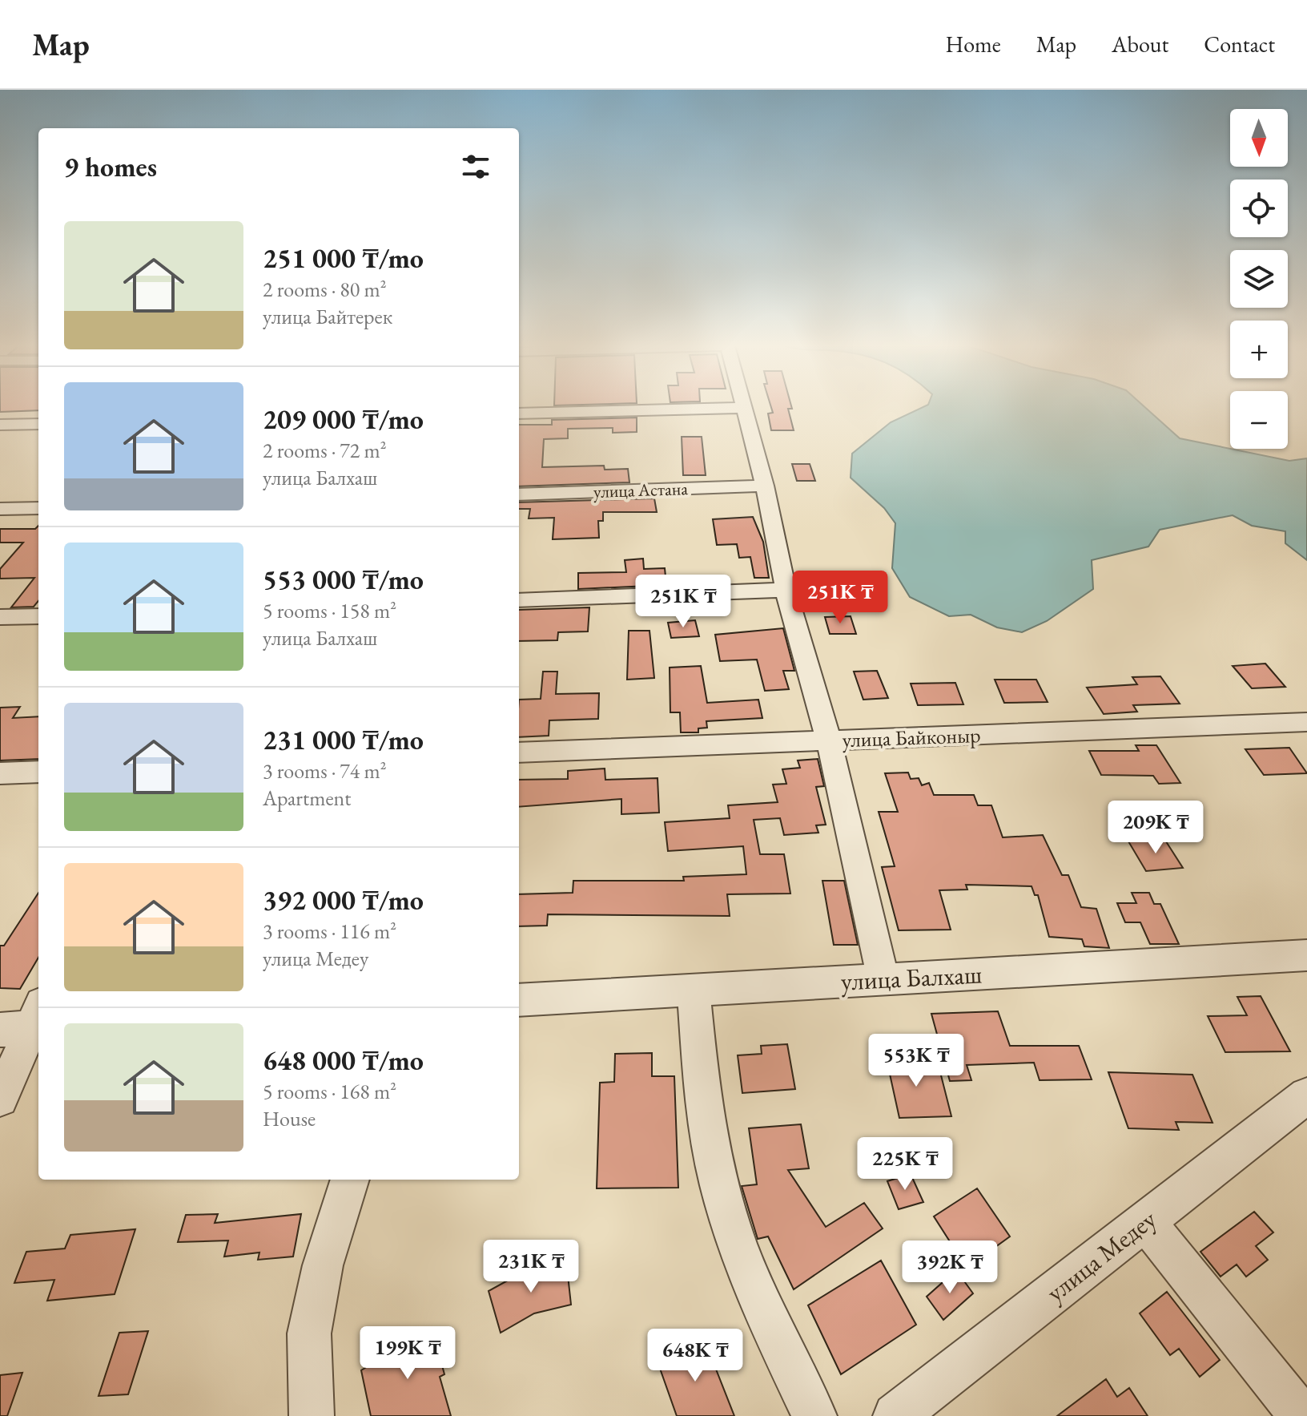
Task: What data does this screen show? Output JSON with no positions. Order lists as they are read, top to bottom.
{
  "streets": {
    "street": [
      "улица Астана",
      "улица Байконыр",
      "улица Балхаш",
      "улица Медеу"
    ]
  },
  "north": "bottom",
  "page": {
    "header": "Map",
    "nav": [
      "Home",
      "Map",
      "About",
      "Contact"
    ],
    "map_buttons": ["+", "−"],
    "heading": "9 homes",
    "list": [
      {
        "name": "251 000 ₸/mo",
        "note": "2 rooms · 80 m² · улица Байтерек"
      },
      {
        "name": "209 000 ₸/mo",
        "note": "2 rooms · 72 m² · улица Балхаш"
      },
      {
        "name": "553 000 ₸/mo",
        "note": "5 rooms · 158 m² · улица Балхаш"
      },
      {
        "name": "231 000 ₸/mo",
        "note": "3 rooms · 74 m² · Apartment"
      },
      {
        "name": "392 000 ₸/mo",
        "note": "3 rooms · 116 m² · улица Медеу"
      },
      {
        "name": "648 000 ₸/mo",
        "note": "5 rooms · 168 m² · House"
      }
    ],
    "price": [
      "251K ₸",
      "251K ₸",
      "209K ₸",
      "553K ₸",
      "225K ₸",
      "231K ₸",
      "392K ₸",
      "199K ₸",
      "648K ₸"
    ]
  }
}
